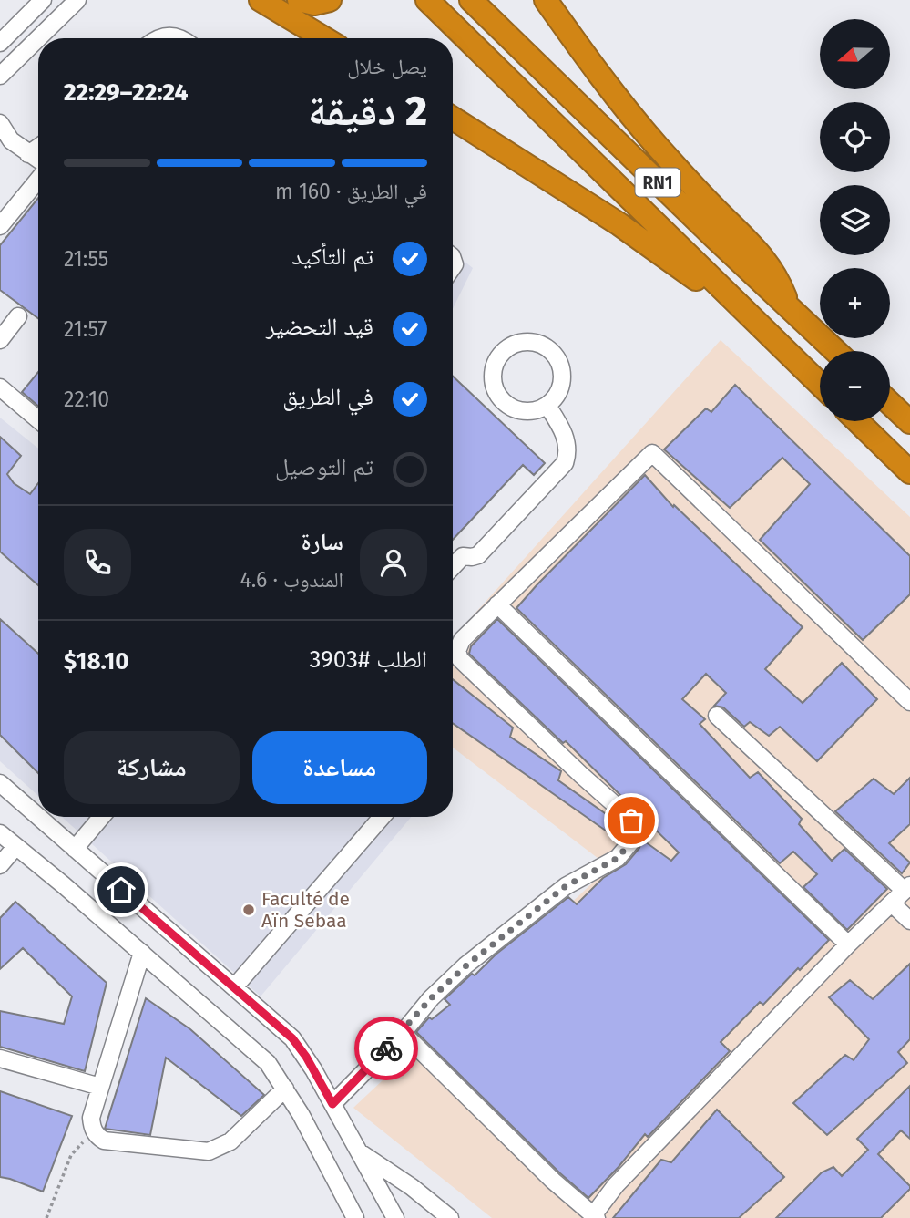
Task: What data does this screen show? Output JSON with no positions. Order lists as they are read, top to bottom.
{
  "streets": {
    "highway": ["RN1"]
  },
  "places": ["Faculté de Aïn Sebaa"],
  "north": "left",
  "page": {
    "map_buttons": ["+", "−"],
    "heading": ["2 دقيقة", "يصل خلال", "22:24–22:29"],
    "panel": [
      "سارة",
      "المندوب · 4.6",
      "الطلب #3903",
      "$18.10"
    ],
    "bar": "في الطريق · 160 m",
    "list": [
      ["تم التأكيد", "21:55"],
      ["قيد التحضير", "21:57"],
      ["في الطريق", "22:10"],
      "تم التوصيل"
    ],
    "buttons": ["مساعدة", "مشاركة"]
  }
}
